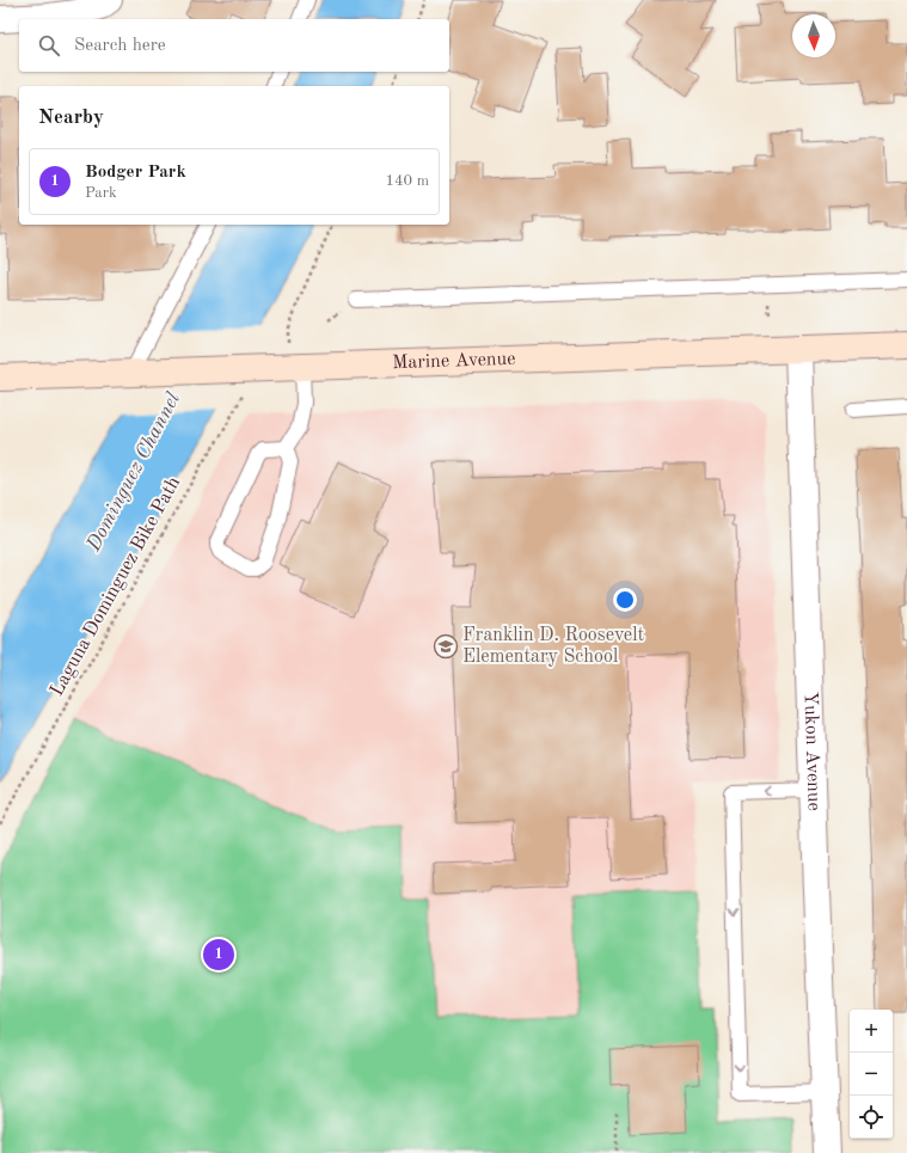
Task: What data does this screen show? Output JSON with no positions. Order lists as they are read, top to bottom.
{
  "streets": {
    "main road": ["Marine Avenue"],
    "street": ["Yukon Avenue"],
    "path": ["Laguna Dominguez Bike Path"]
  },
  "crossings": [
    ["Marine Avenue", "Laguna Dominguez Bike Path"],
    ["Marine Avenue", "Yukon Avenue"]
  ],
  "water": ["Dominguez Channel"],
  "places": {
    "school or university": ["Franklin D. Roosevelt Elementary School"]
  },
  "north": "bottom",
  "page": {
    "search": "Search here",
    "heading": "Nearby",
    "list": [
      {
        "mark": "1",
        "name": "Bodger Park",
        "note": "Park",
        "value": "140 m"
      }
    ],
    "pins": "1",
    "map_buttons": ["+", "−"]
  }
}
